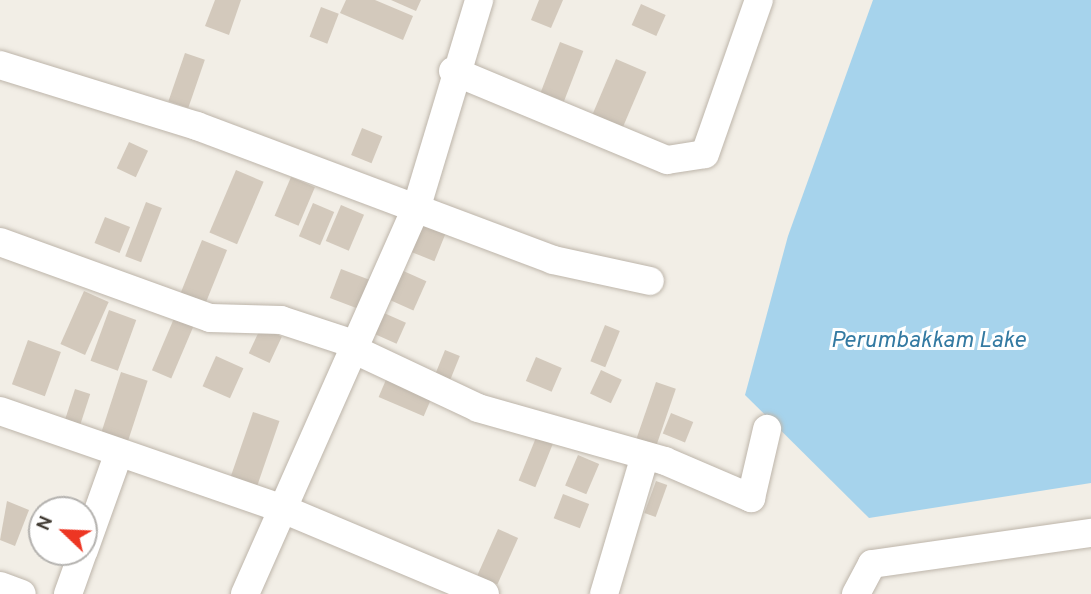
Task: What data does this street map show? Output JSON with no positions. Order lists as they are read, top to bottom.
{
  "water": ["Perumbakkam Lake"],
  "north": "top left"
}
